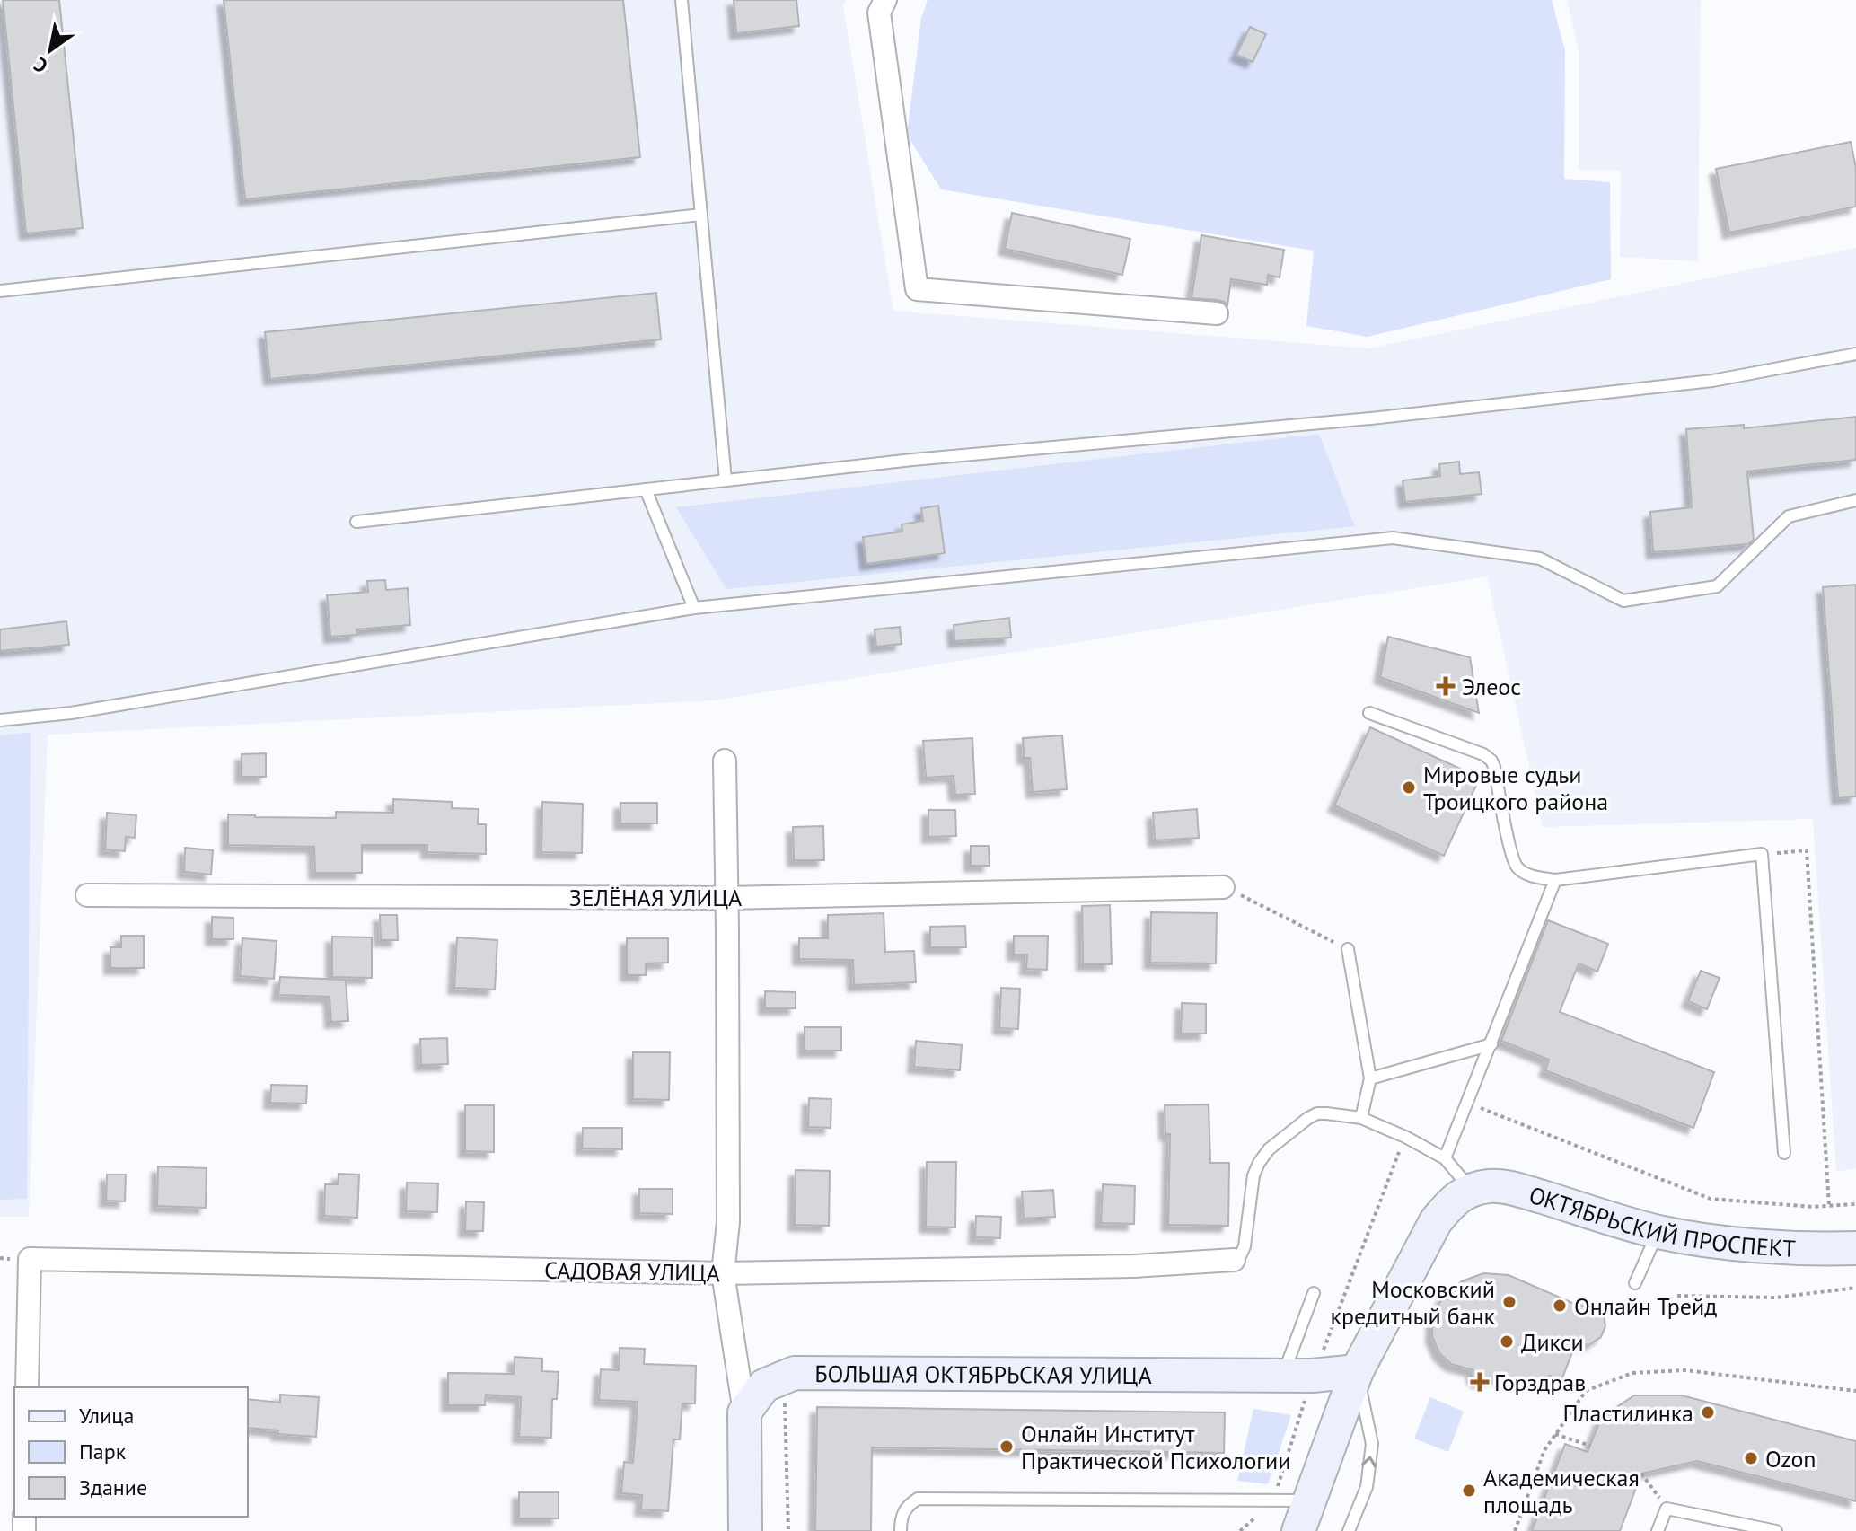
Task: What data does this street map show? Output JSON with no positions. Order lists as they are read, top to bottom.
{
  "streets": {
    "main road": ["ОКТЯБРЬСКИЙ ПРОСПЕКТ", "БОЛЬШАЯ ОКТЯБРЬСКАЯ УЛИЦА"],
    "street": ["ЗЕЛЁНАЯ УЛИЦА", "САДОВАЯ УЛИЦА"]
  },
  "places": {
    "health": ["Элеос", "Горздрав"],
    "other": [
      "Мировые судьи Троицкого района",
      "Московский кредитный банк",
      "Онлайн Трейд",
      "Дикси",
      "Пластилинка",
      "Онлайн Институт Практической Психологии",
      "Ozon",
      "Академическая площадь"
    ]
  },
  "legend": ["Улица", "Парк", "Здание"],
  "north": "bottom left"
}
